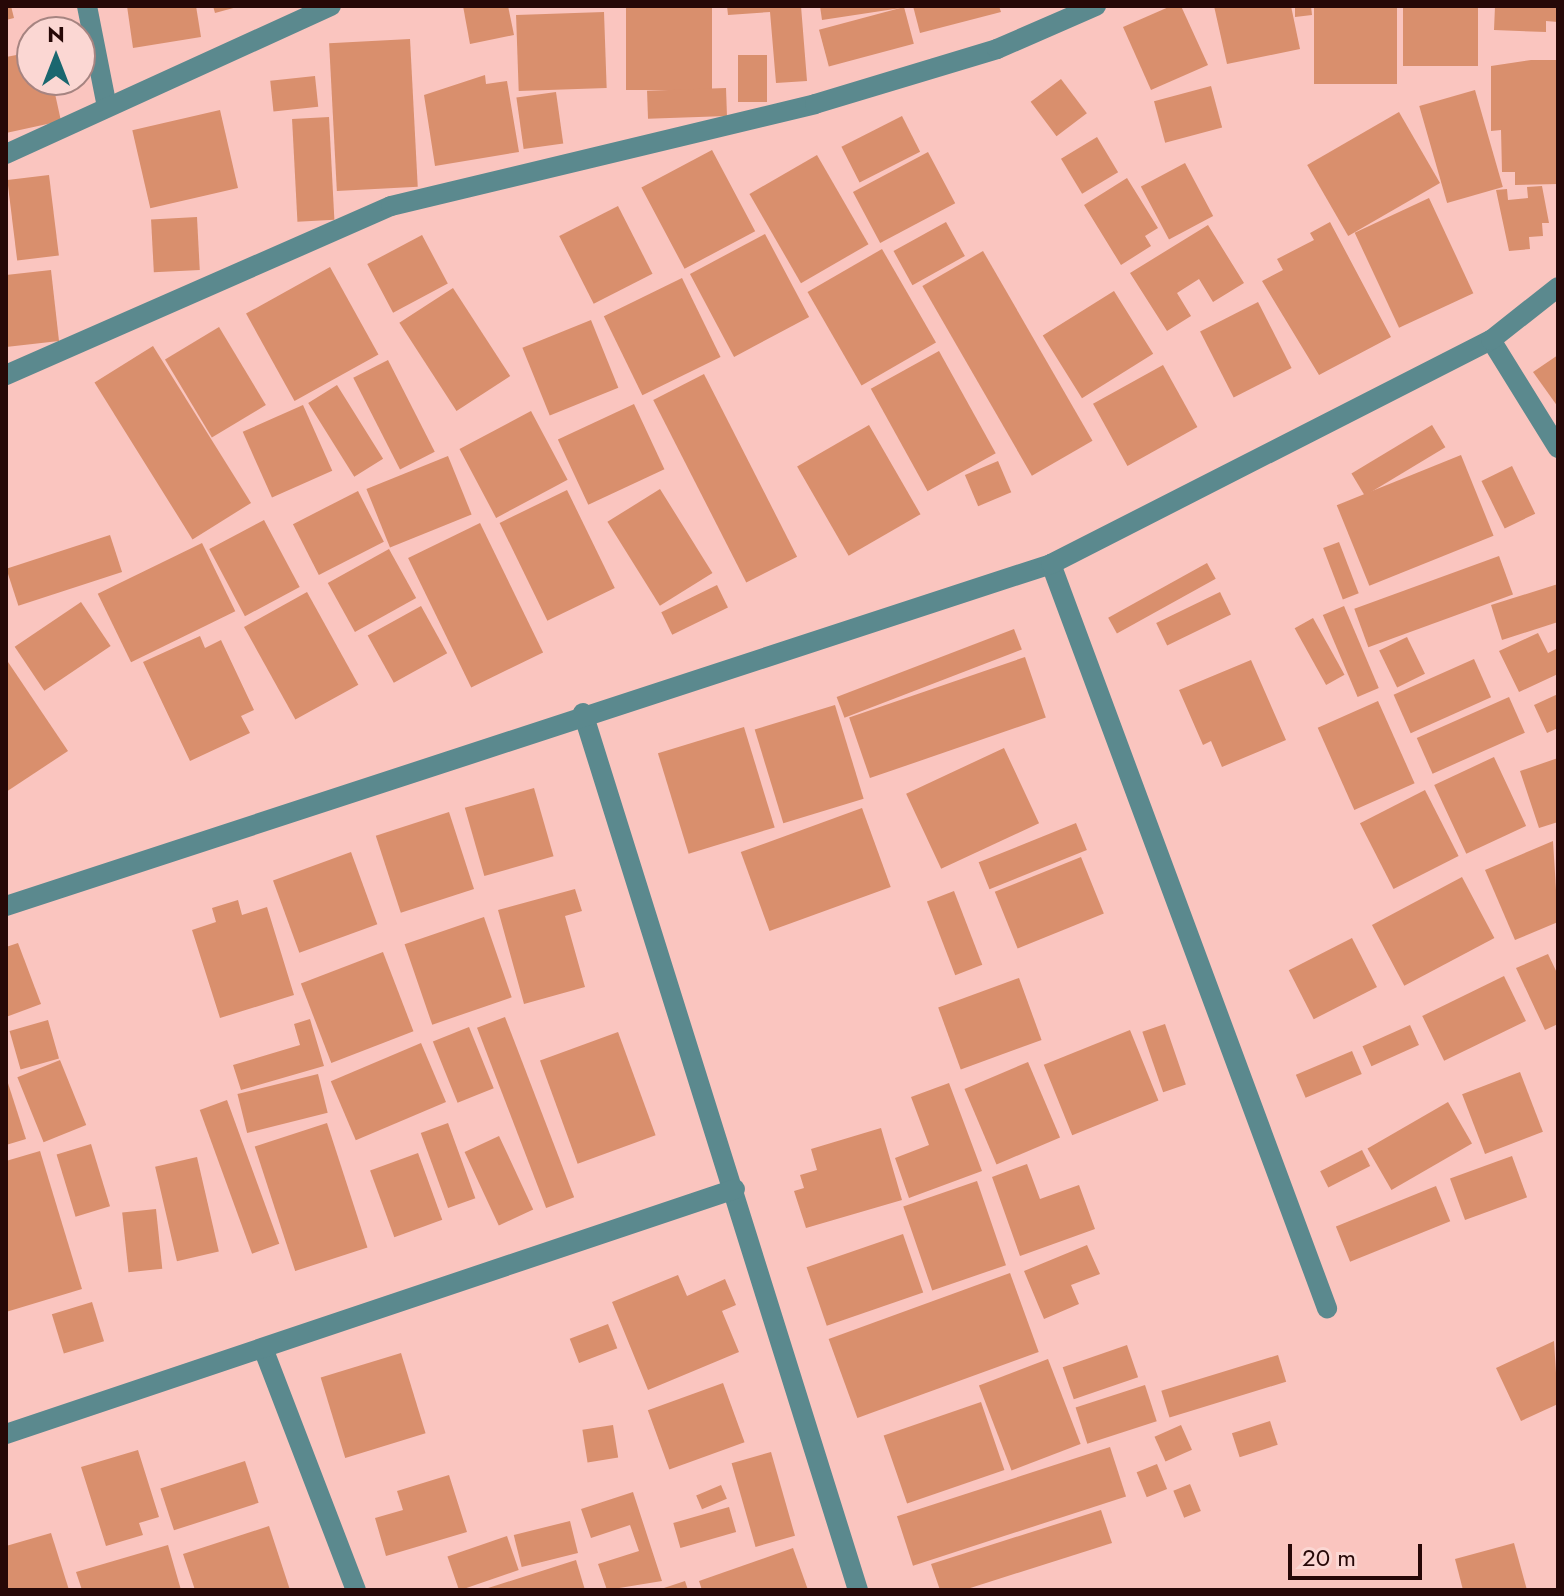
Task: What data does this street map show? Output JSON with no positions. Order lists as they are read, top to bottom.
{
  "scale_bar": "20 m",
  "north": "top"
}
